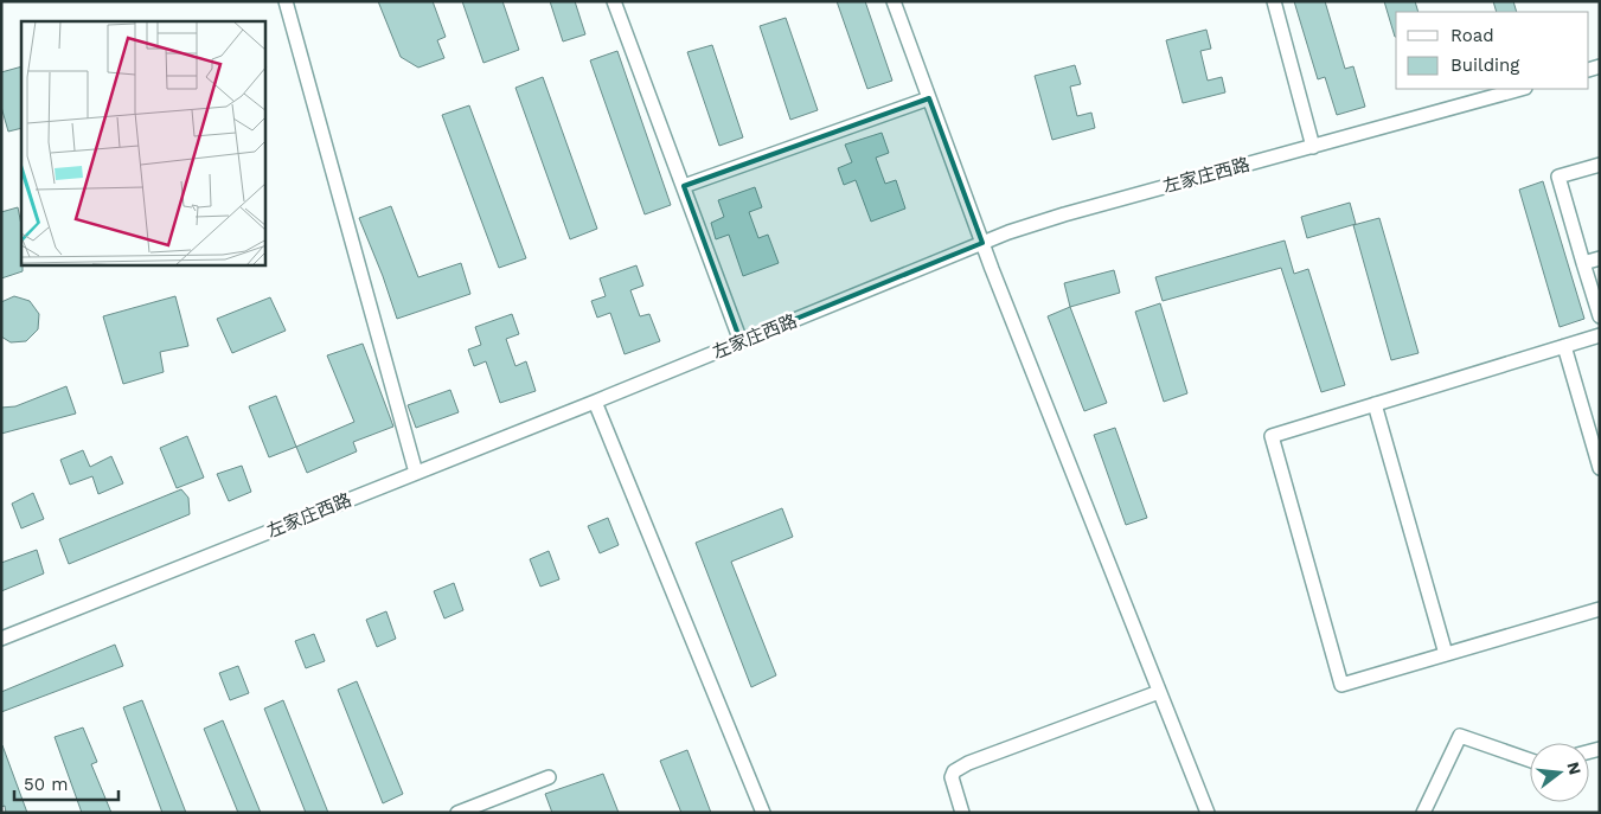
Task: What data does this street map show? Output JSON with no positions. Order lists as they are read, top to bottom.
{
  "streets": {
    "street": ["左家庄西路"]
  },
  "legend": ["Road", "Building"],
  "scale_bar": "50 m",
  "north": "right"
}
